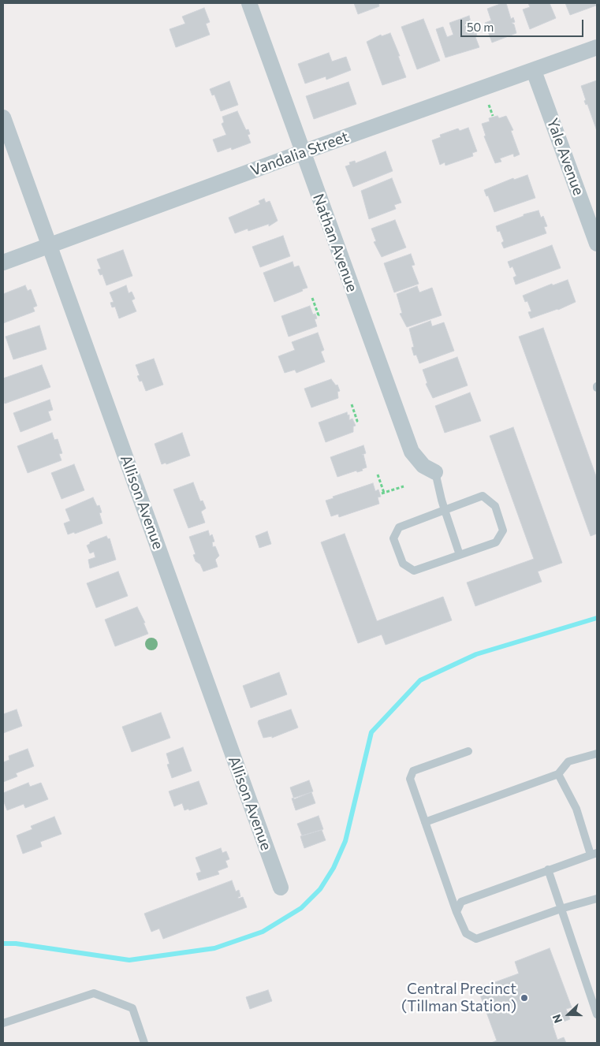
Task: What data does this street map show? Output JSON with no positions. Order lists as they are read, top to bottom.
{
  "streets": {
    "street": [
      "Vandalia Street",
      "Yale Avenue",
      "Nathan Avenue",
      "Allison Avenue"
    ]
  },
  "crossings": [
    ["Vandalia Street", "Yale Avenue"],
    ["Vandalia Street", "Nathan Avenue"],
    ["Vandalia Street", "Allison Avenue"]
  ],
  "places": ["Central Precinct (Tillman Station)"],
  "scale_bar": "50 m",
  "north": "left"
}
